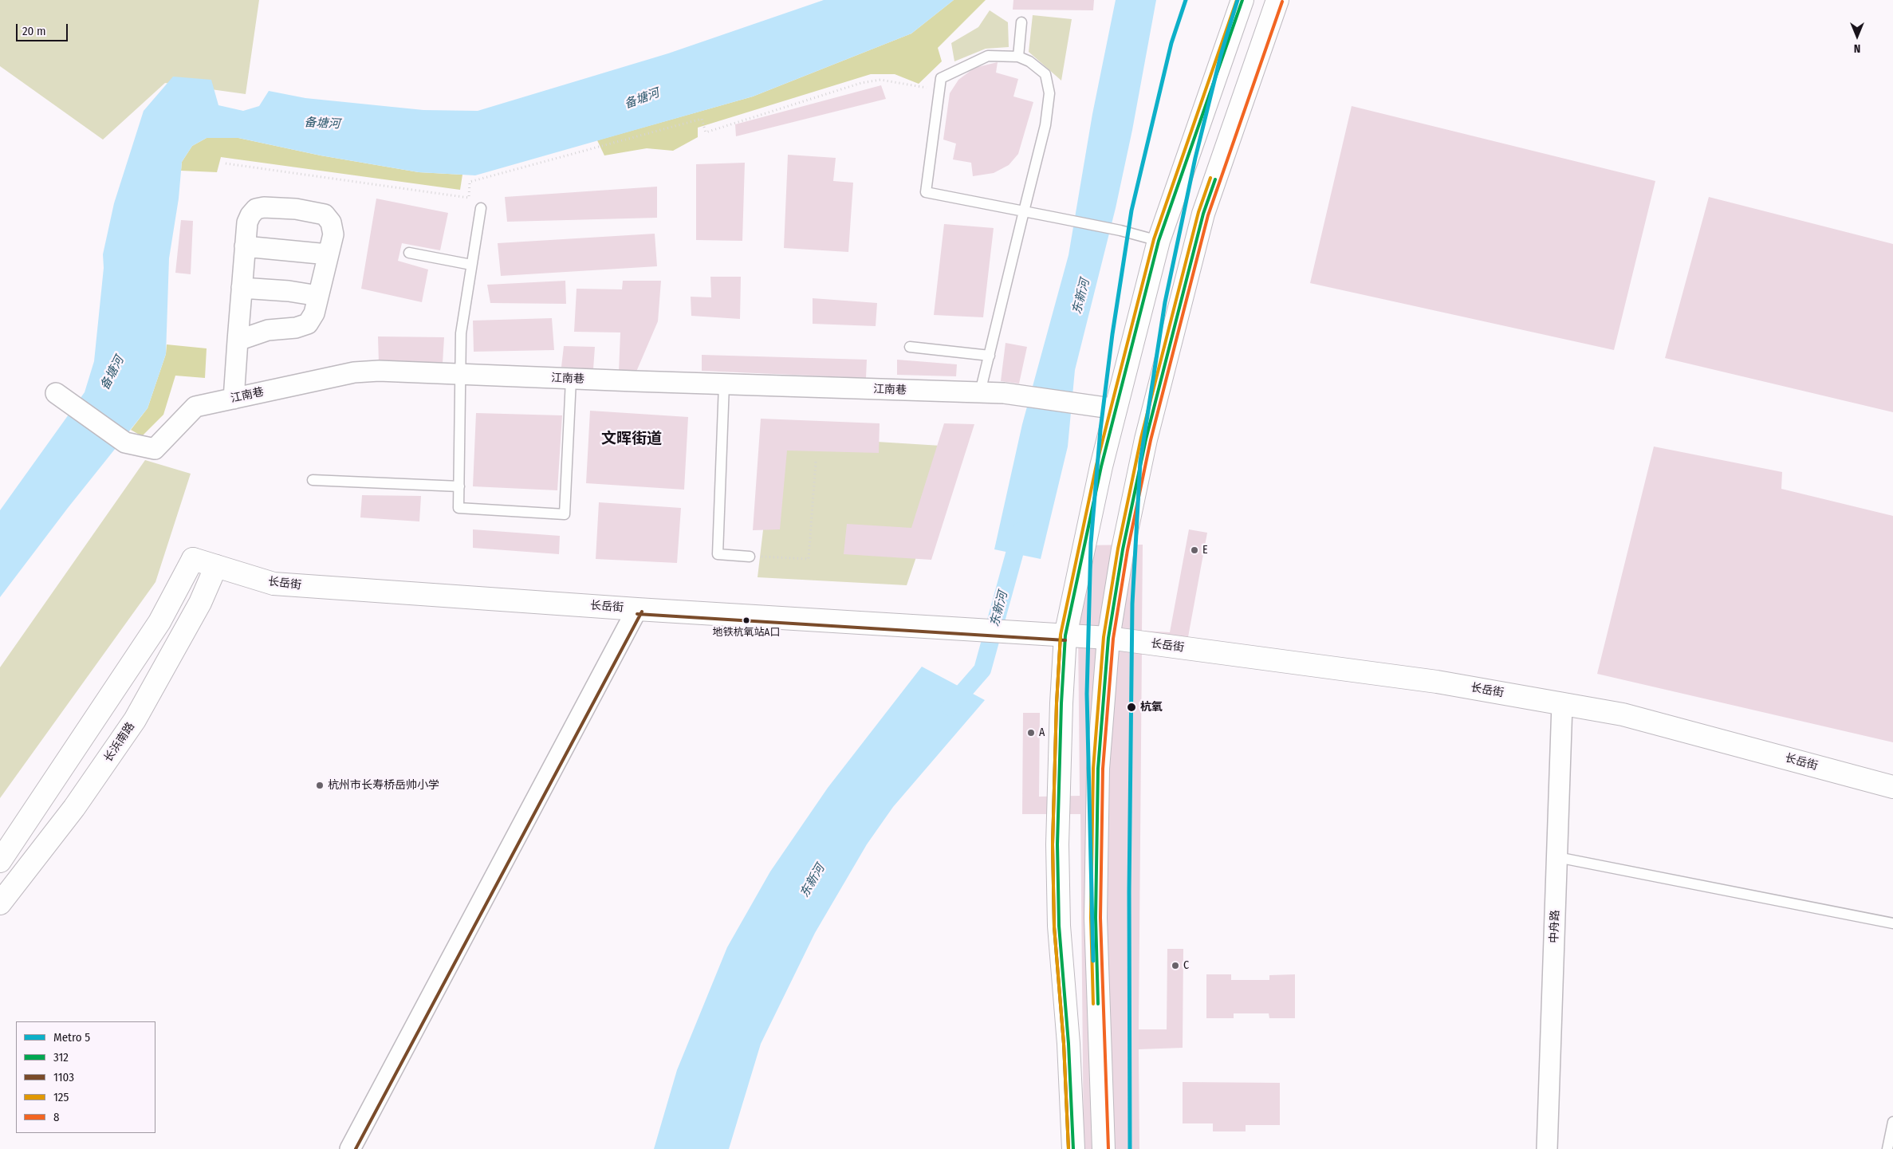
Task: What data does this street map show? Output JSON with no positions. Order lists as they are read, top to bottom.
{
  "streets": {
    "main road": ["长岳街", "长浜南路"],
    "street": ["江南巷", "中舟路"]
  },
  "crossings": [
    ["长岳街", "长浜南路"],
    ["长岳街", "中舟路"]
  ],
  "districts": ["文晖街道"],
  "water": ["备塘河", "东新河"],
  "places": [
    "E",
    "地铁杭氧站A口",
    "杭氧",
    "A",
    "杭州市长寿桥岳帅小学",
    "C"
  ],
  "lines": [
    "metro line 5",
    "transit line 312",
    "transit line 125",
    "transit line 8",
    "transit line 1103"
  ],
  "legend": [
    "Metro 5",
    "312",
    "1103",
    "125",
    "8"
  ],
  "scale_bar": "20 m",
  "north": "bottom"
}
